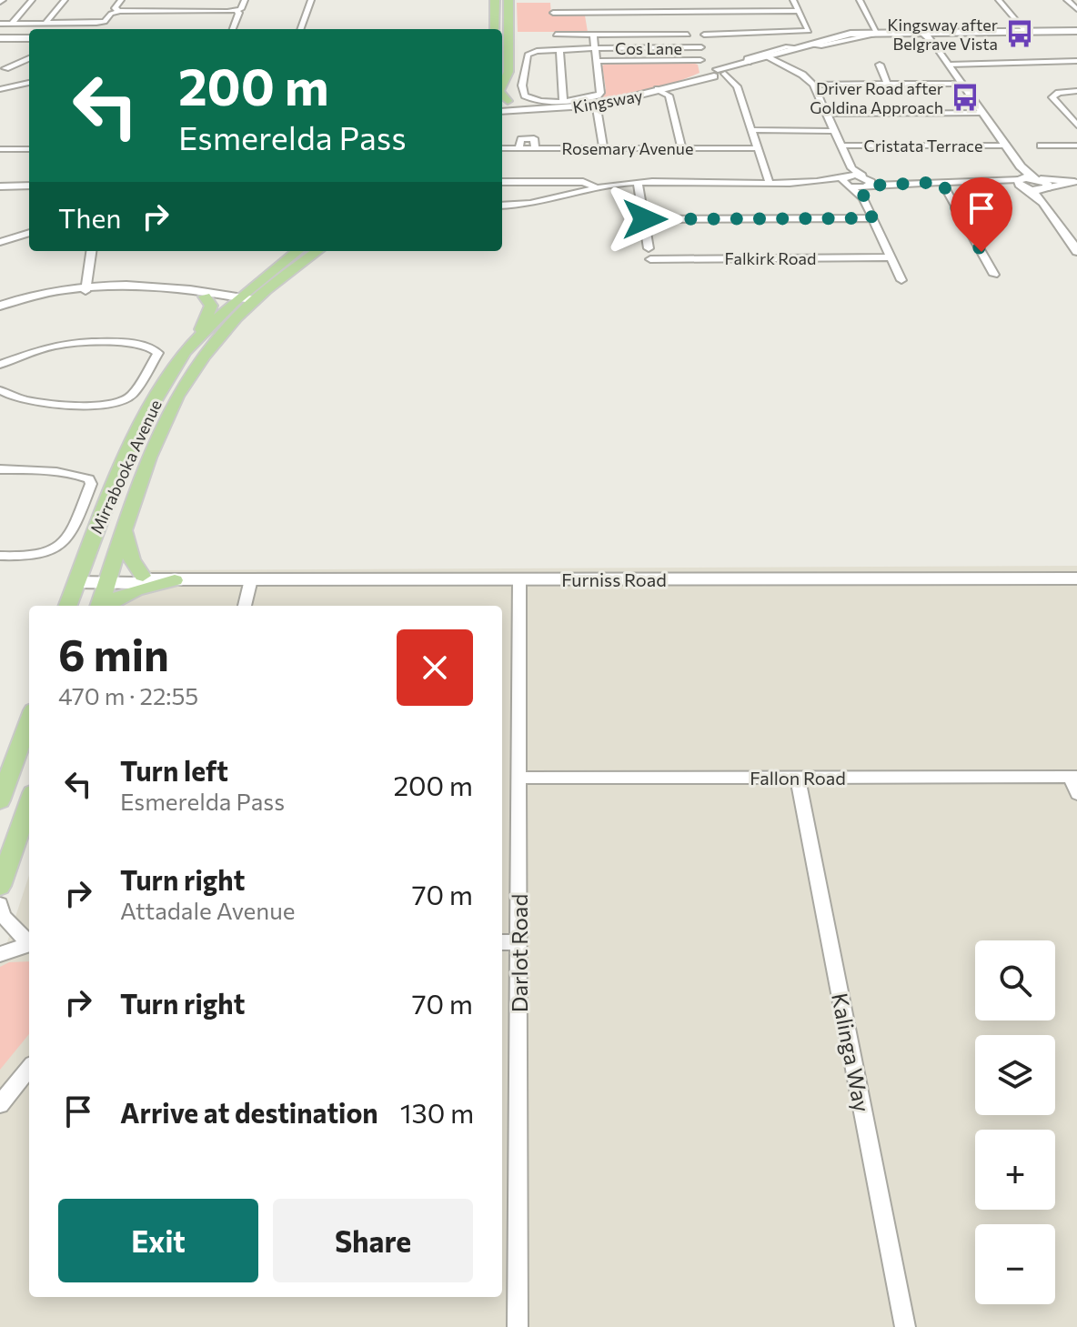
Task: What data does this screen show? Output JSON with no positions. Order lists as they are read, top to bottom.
{
  "streets": {
    "main road": ["Mirrabooka Avenue"],
    "street": [
      "Cos Lane",
      "Kingsway",
      "Cristata Terrace",
      "Rosemary Avenue",
      "Falkirk Road",
      "Furniss Road",
      "Fallon Road",
      "Darlot Road",
      "Kalinga Way"
    ]
  },
  "crossings": [
    ["Mirrabooka Avenue", "Furniss Road"],
    ["Furniss Road", "Darlot Road"],
    ["Fallon Road", "Darlot Road"],
    ["Fallon Road", "Kalinga Way"]
  ],
  "places": {
    "bus stop": ["Kingsway after Belgrave Vista", "Driver Road after Goldina Approach"]
  },
  "page": {
    "turn": ["200 m", "Esmerelda Pass"],
    "then": "Then",
    "heading": ["6 min", "470 m · 22:55"],
    "list": [
      {
        "name": "Turn left",
        "note": "Esmerelda Pass",
        "value": "200 m"
      },
      {
        "name": "Turn right",
        "note": "Attadale Avenue",
        "value": "70 m"
      },
      {
        "name": "Turn right",
        "value": "70 m"
      },
      {
        "name": "Arrive at destination",
        "value": "130 m"
      }
    ],
    "map_buttons": ["+", "−"],
    "buttons": ["Exit", "Share"]
  }
}
